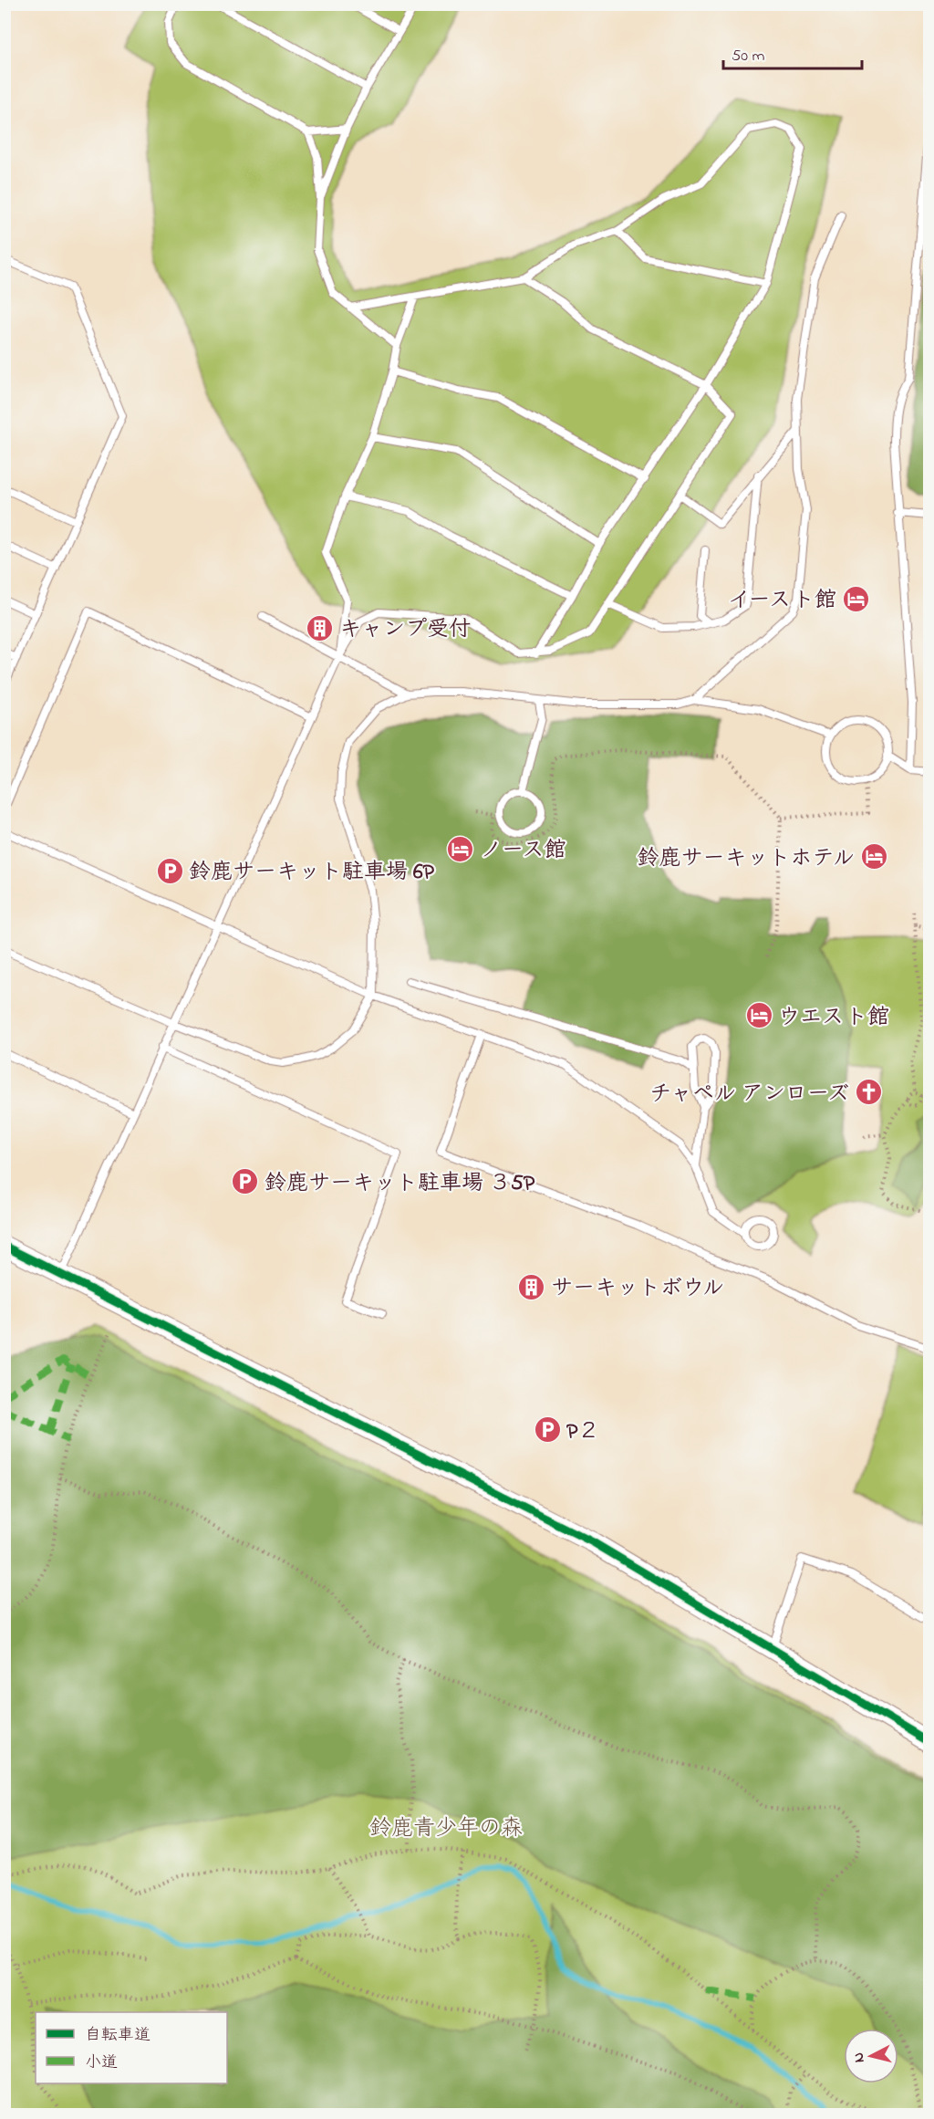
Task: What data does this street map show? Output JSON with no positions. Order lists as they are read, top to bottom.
{
  "parks": ["鈴鹿青少年の森"],
  "places": {
    "hotel": [
      "イースト館",
      "ノース館",
      "鈴鹿サーキットホテル",
      "ウエスト館"
    ],
    "building": ["キャンプ受付", "サーキットボウル"],
    "parking": ["鈴鹿サーキット駐車場 6P", "鈴鹿サーキット駐車場 ３5P", "P２"],
    "church": ["チャペル アンローズ"]
  },
  "legend": ["自転車道", "小道"],
  "scale_bar": "50 m",
  "north": "left"
}
